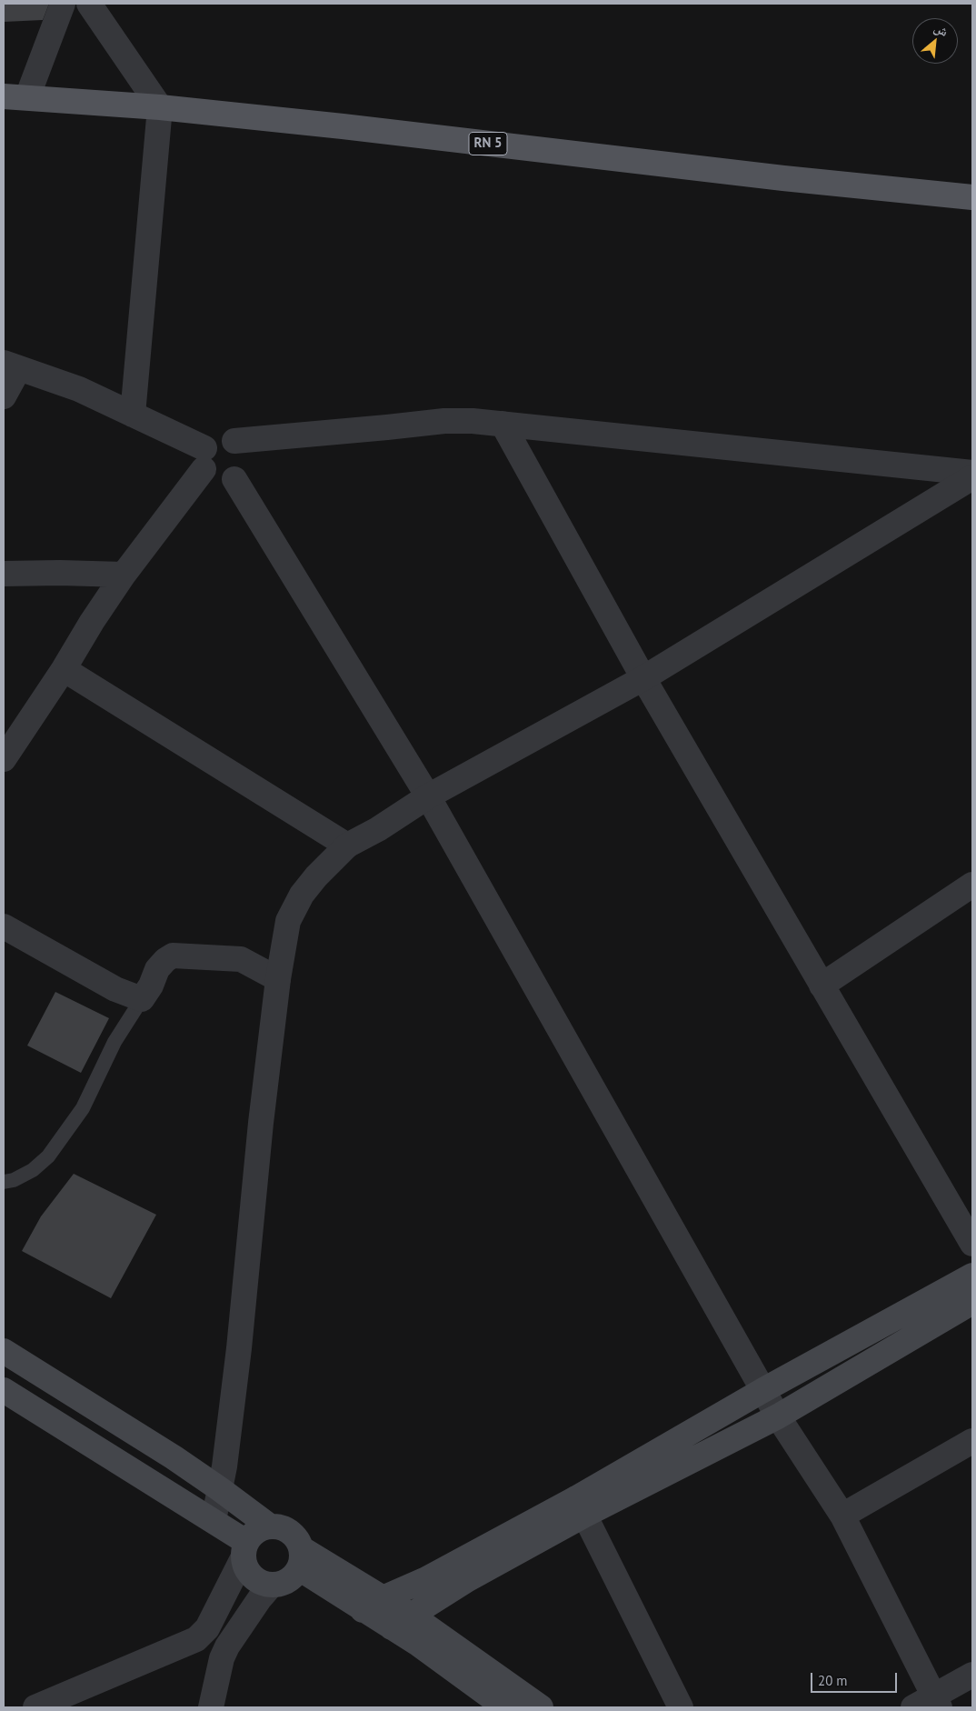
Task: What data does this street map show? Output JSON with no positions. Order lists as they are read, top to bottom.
{
  "streets": {
    "main road": ["RN 5"]
  },
  "scale_bar": "20 m",
  "north": "top right"
}
